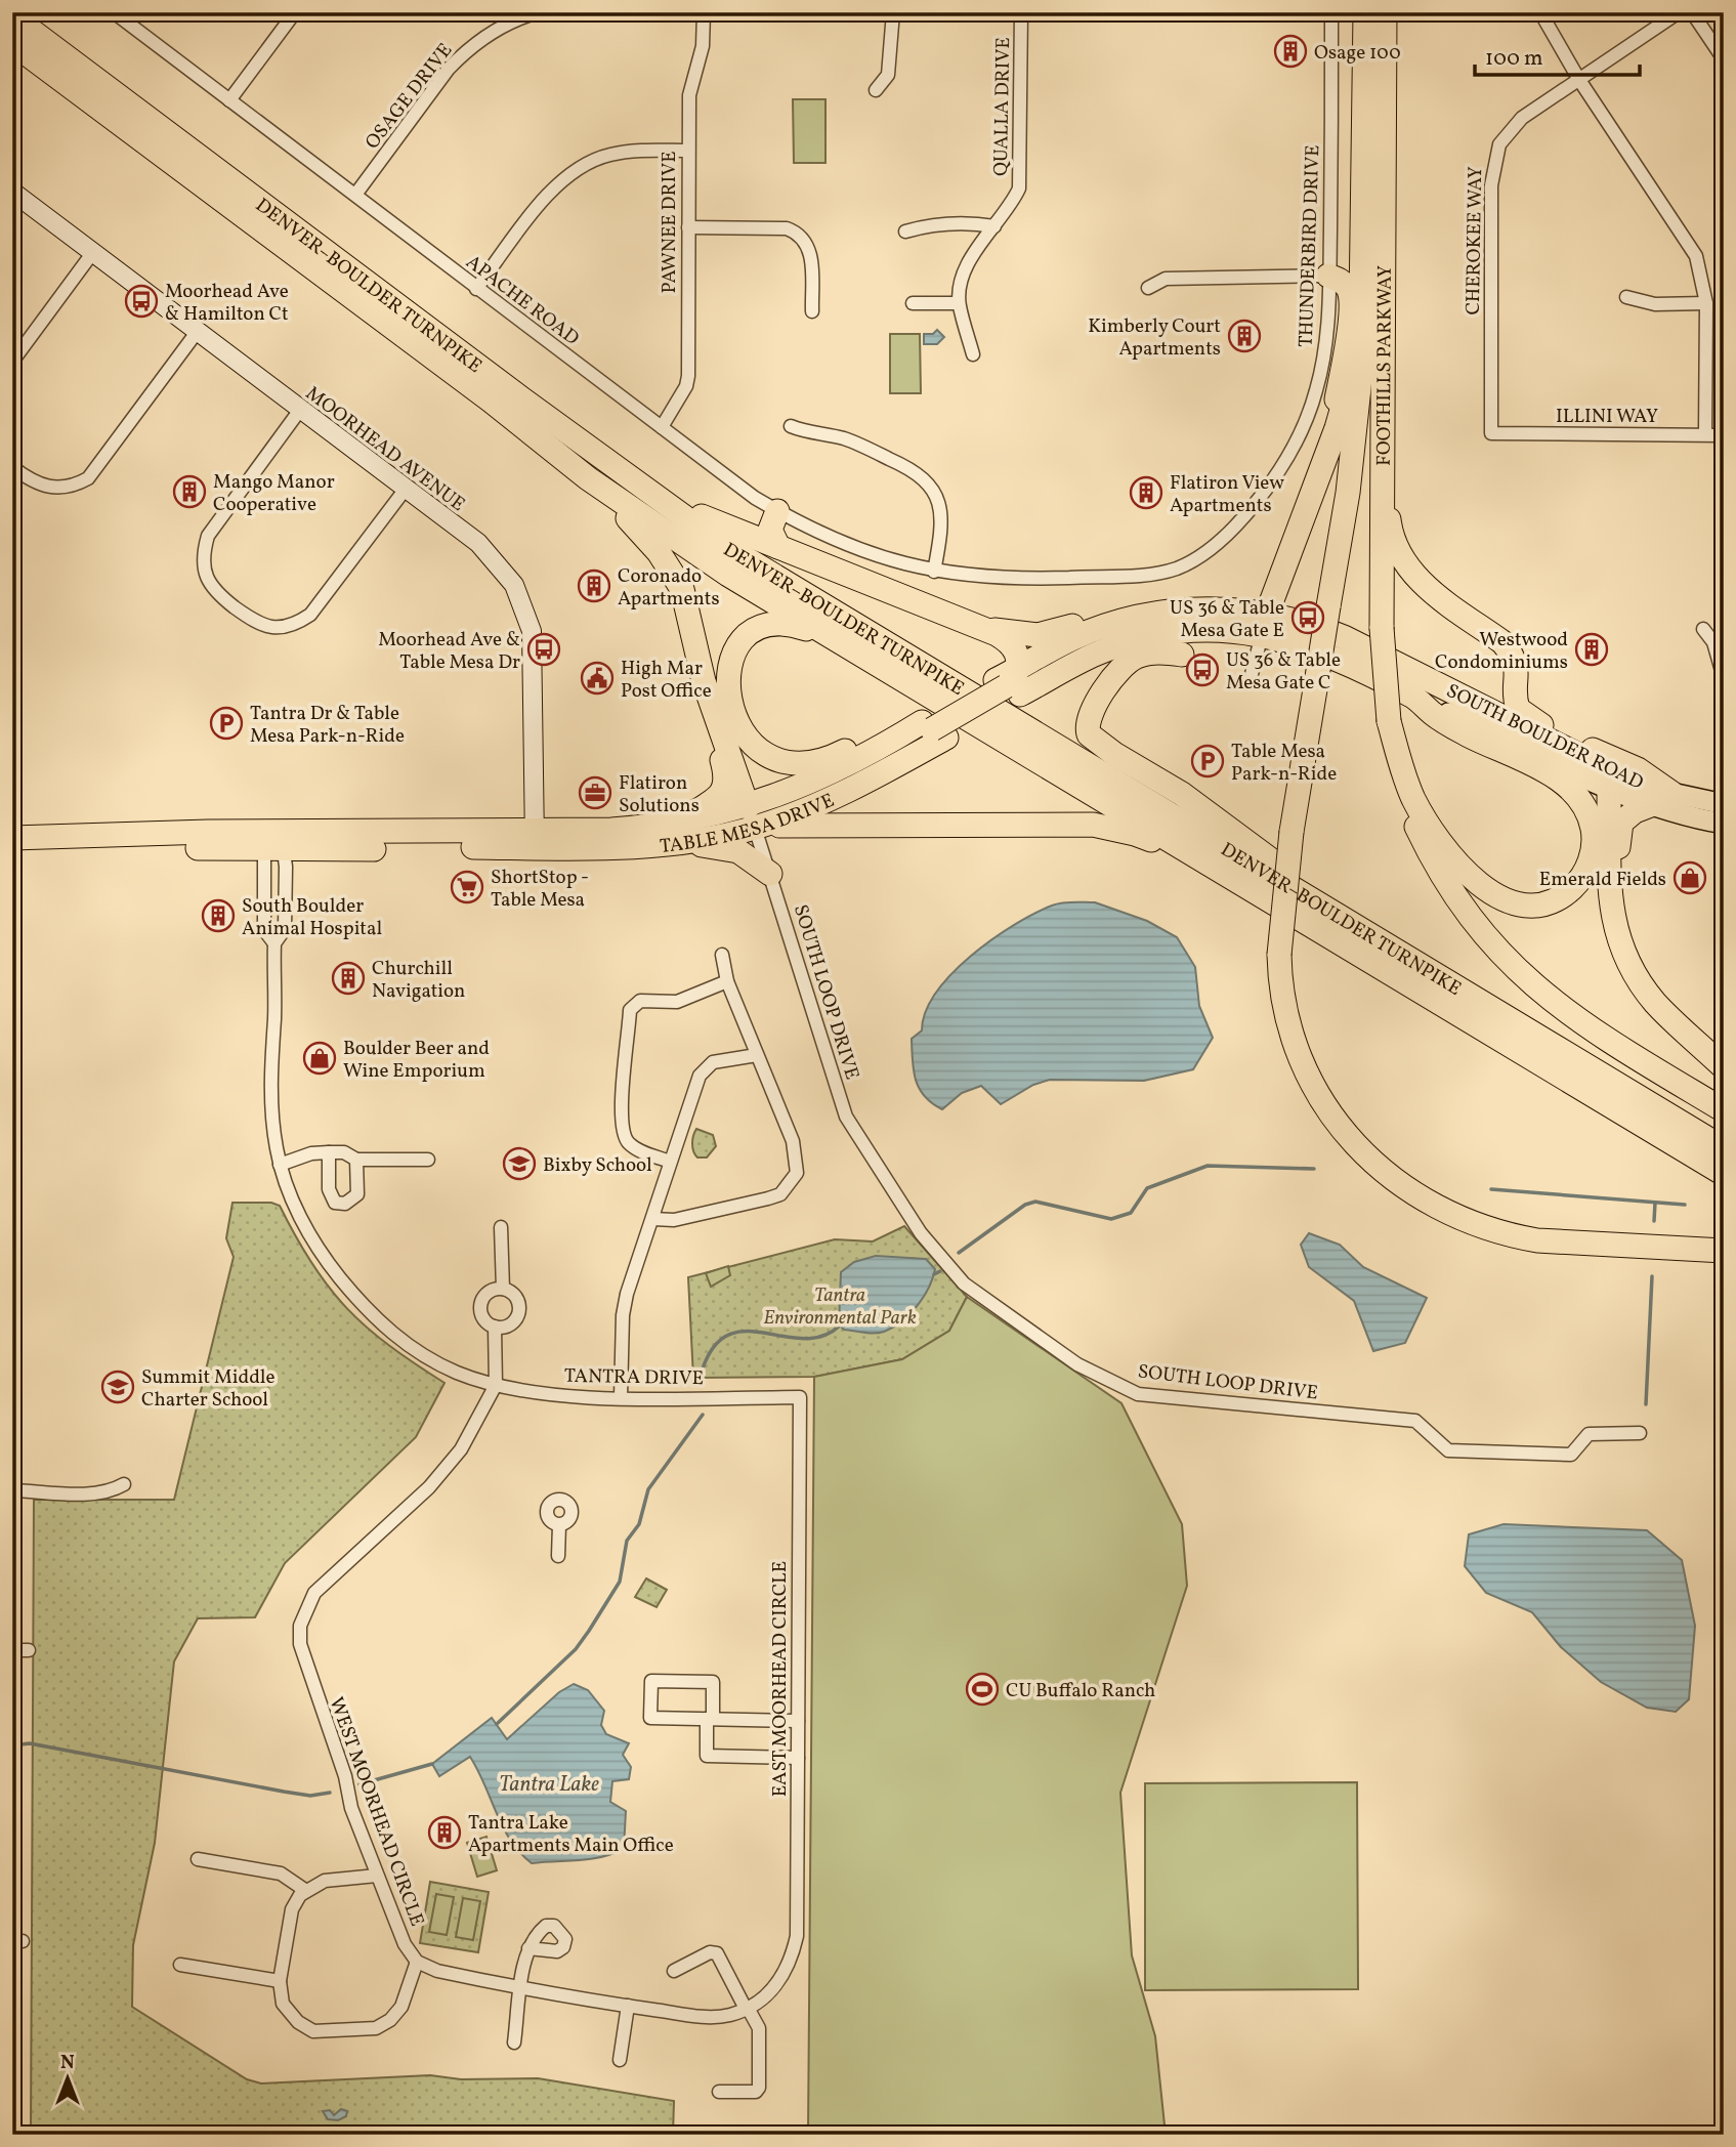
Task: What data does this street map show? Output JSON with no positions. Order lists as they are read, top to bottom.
{
  "streets": {
    "highway": [
      "DENVER–BOULDER TURNPIKE",
      "FOOTHILLS PARKWAY",
      "SOUTH BOULDER ROAD",
      "TABLE MESA DRIVE"
    ],
    "street": [
      "OSAGE DRIVE",
      "QUALLA DRIVE",
      "PAWNEE DRIVE",
      "CHEROKEE WAY",
      "THUNDERBIRD DRIVE",
      "APACHE ROAD",
      "ILLINI WAY",
      "MOORHEAD AVENUE",
      "SOUTH LOOP DRIVE",
      "TANTRA DRIVE",
      "EAST MOORHEAD CIRCLE",
      "WEST MOORHEAD CIRCLE"
    ]
  },
  "crossings": [
    ["OSAGE DRIVE", "APACHE ROAD"],
    ["PAWNEE DRIVE", "APACHE ROAD"],
    ["CHEROKEE WAY", "ILLINI WAY"],
    ["THUNDERBIRD DRIVE", "APACHE ROAD"],
    ["MOORHEAD AVENUE", "TABLE MESA DRIVE"],
    ["SOUTH BOULDER ROAD", "TABLE MESA DRIVE"],
    ["TABLE MESA DRIVE", "SOUTH LOOP DRIVE"],
    ["TABLE MESA DRIVE", "TANTRA DRIVE"],
    ["TANTRA DRIVE", "EAST MOORHEAD CIRCLE"],
    ["TANTRA DRIVE", "WEST MOORHEAD CIRCLE"]
  ],
  "water": ["Tantra Lake"],
  "parks": ["Tantra Environmental Park"],
  "places": {
    "building": [
      "Osage 100",
      "Kimberly Court Apartments",
      "Mango Manor Cooperative",
      "Flatiron View Apartments",
      "Coronado Apartments",
      "Westwood Condominiums",
      "South Boulder Animal Hospital",
      "Churchill Navigation",
      "Tantra Lake Apartments Main Office"
    ],
    "bus stop": [
      "Moorhead Ave & Hamilton Ct",
      "US 36 & Table Mesa Gate E",
      "Moorhead Ave & Table Mesa Dr",
      "US 36 & Table Mesa Gate C"
    ],
    "public building": ["High Mar Post Office"],
    "parking": ["Tantra Dr & Table Mesa Park-n-Ride", "Table Mesa Park-n-Ride"],
    "office": ["Flatiron Solutions"],
    "shop": ["Emerald Fields", "Boulder Beer and Wine Emporium"],
    "supermarket": ["ShortStop - Table Mesa"],
    "school or university": ["Bixby School", "Summit Middle Charter School"],
    "sports": ["CU Buffalo Ranch"]
  },
  "scale_bar": "100 m",
  "north": "top"
}
